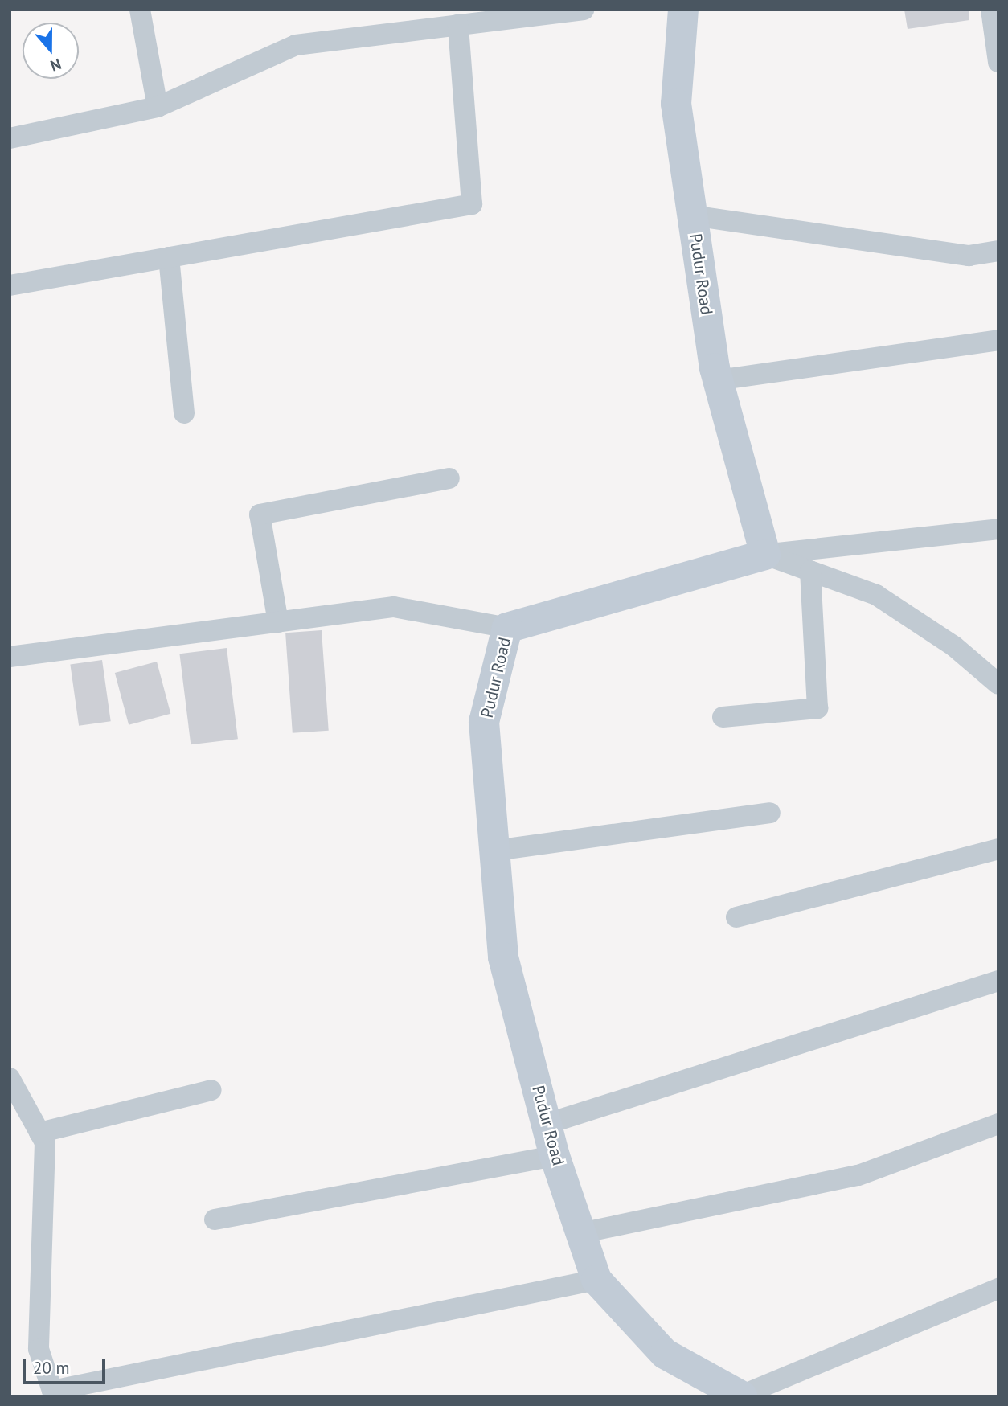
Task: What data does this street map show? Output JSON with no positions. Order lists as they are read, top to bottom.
{
  "streets": {
    "street": ["Pudur Road"]
  },
  "scale_bar": "20 m",
  "north": "bottom"
}
